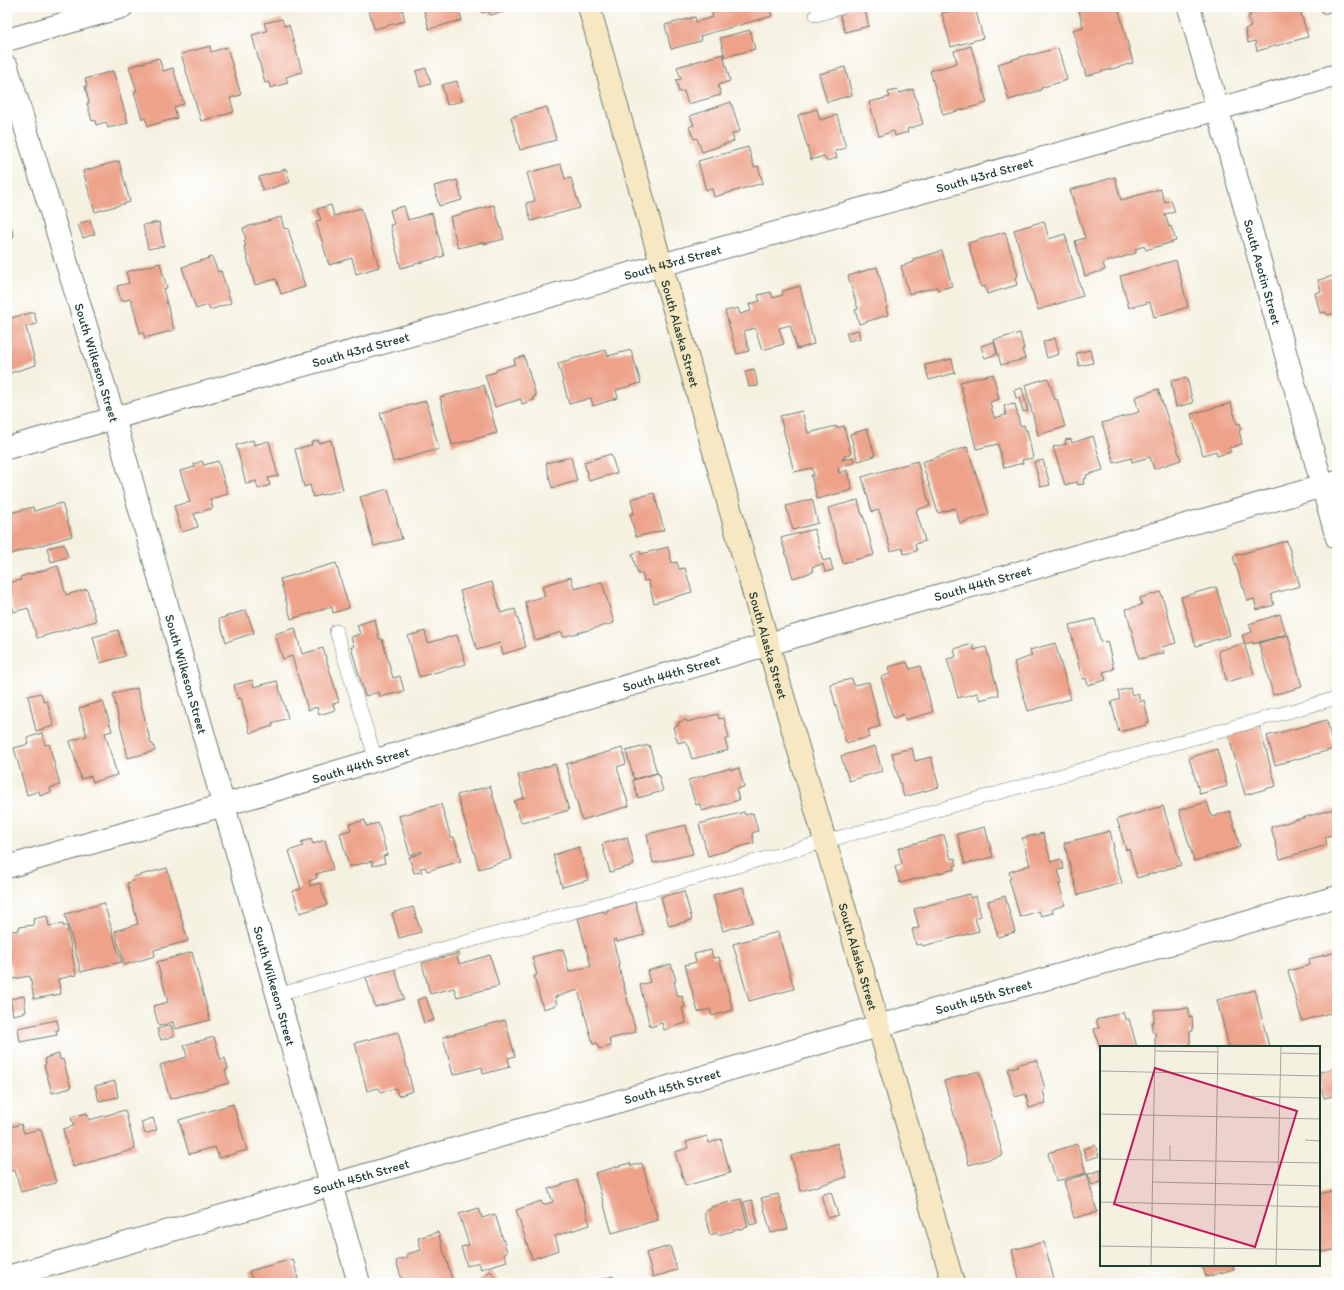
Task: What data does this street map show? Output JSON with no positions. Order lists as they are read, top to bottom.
{
  "streets": {
    "street": [
      "South 43rd Street",
      "South Asotin Street",
      "South Alaska Street",
      "South Wilkeson Street",
      "South 44th Street",
      "South 45th Street"
    ]
  },
  "crossings": [
    ["South 43rd Street", "South Asotin Street"],
    ["South 43rd Street", "South Alaska Street"],
    ["South 43rd Street", "South Wilkeson Street"],
    ["South Asotin Street", "South 44th Street"],
    ["South Alaska Street", "South 44th Street"],
    ["South Alaska Street", "South 45th Street"],
    ["South Wilkeson Street", "South 44th Street"],
    ["South Wilkeson Street", "South 45th Street"]
  ]
}
